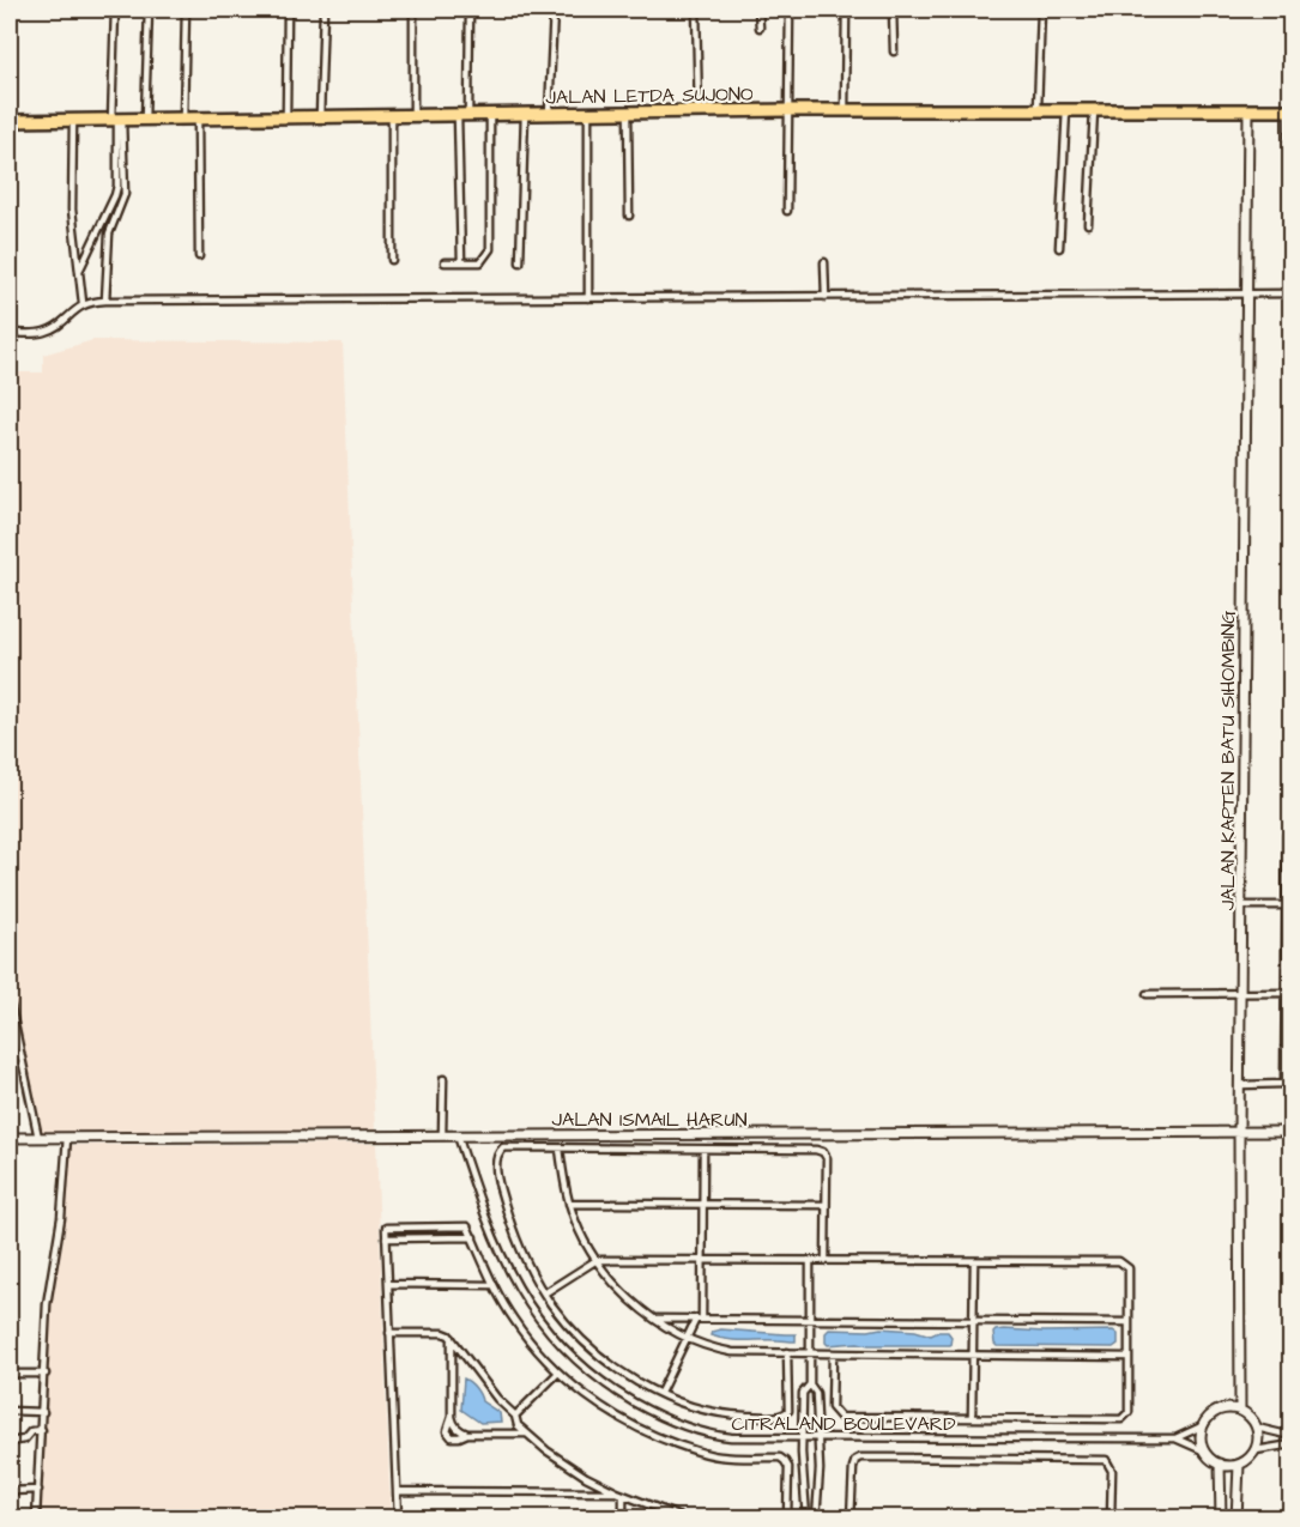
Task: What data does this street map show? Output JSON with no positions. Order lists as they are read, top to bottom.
{
  "streets": {
    "highway": ["JALAN LETDA SUJONO"],
    "street": ["JALAN KAPTEN BATU SIHOMBING", "JALAN ISMAIL HARUN", "CITRALAND BOULEVARD"]
  },
  "crossings": [
    ["JALAN LETDA SUJONO", "JALAN KAPTEN BATU SIHOMBING"],
    ["JALAN KAPTEN BATU SIHOMBING", "JALAN ISMAIL HARUN"],
    ["JALAN KAPTEN BATU SIHOMBING", "CITRALAND BOULEVARD"],
    ["JALAN ISMAIL HARUN", "CITRALAND BOULEVARD"]
  ]
}
